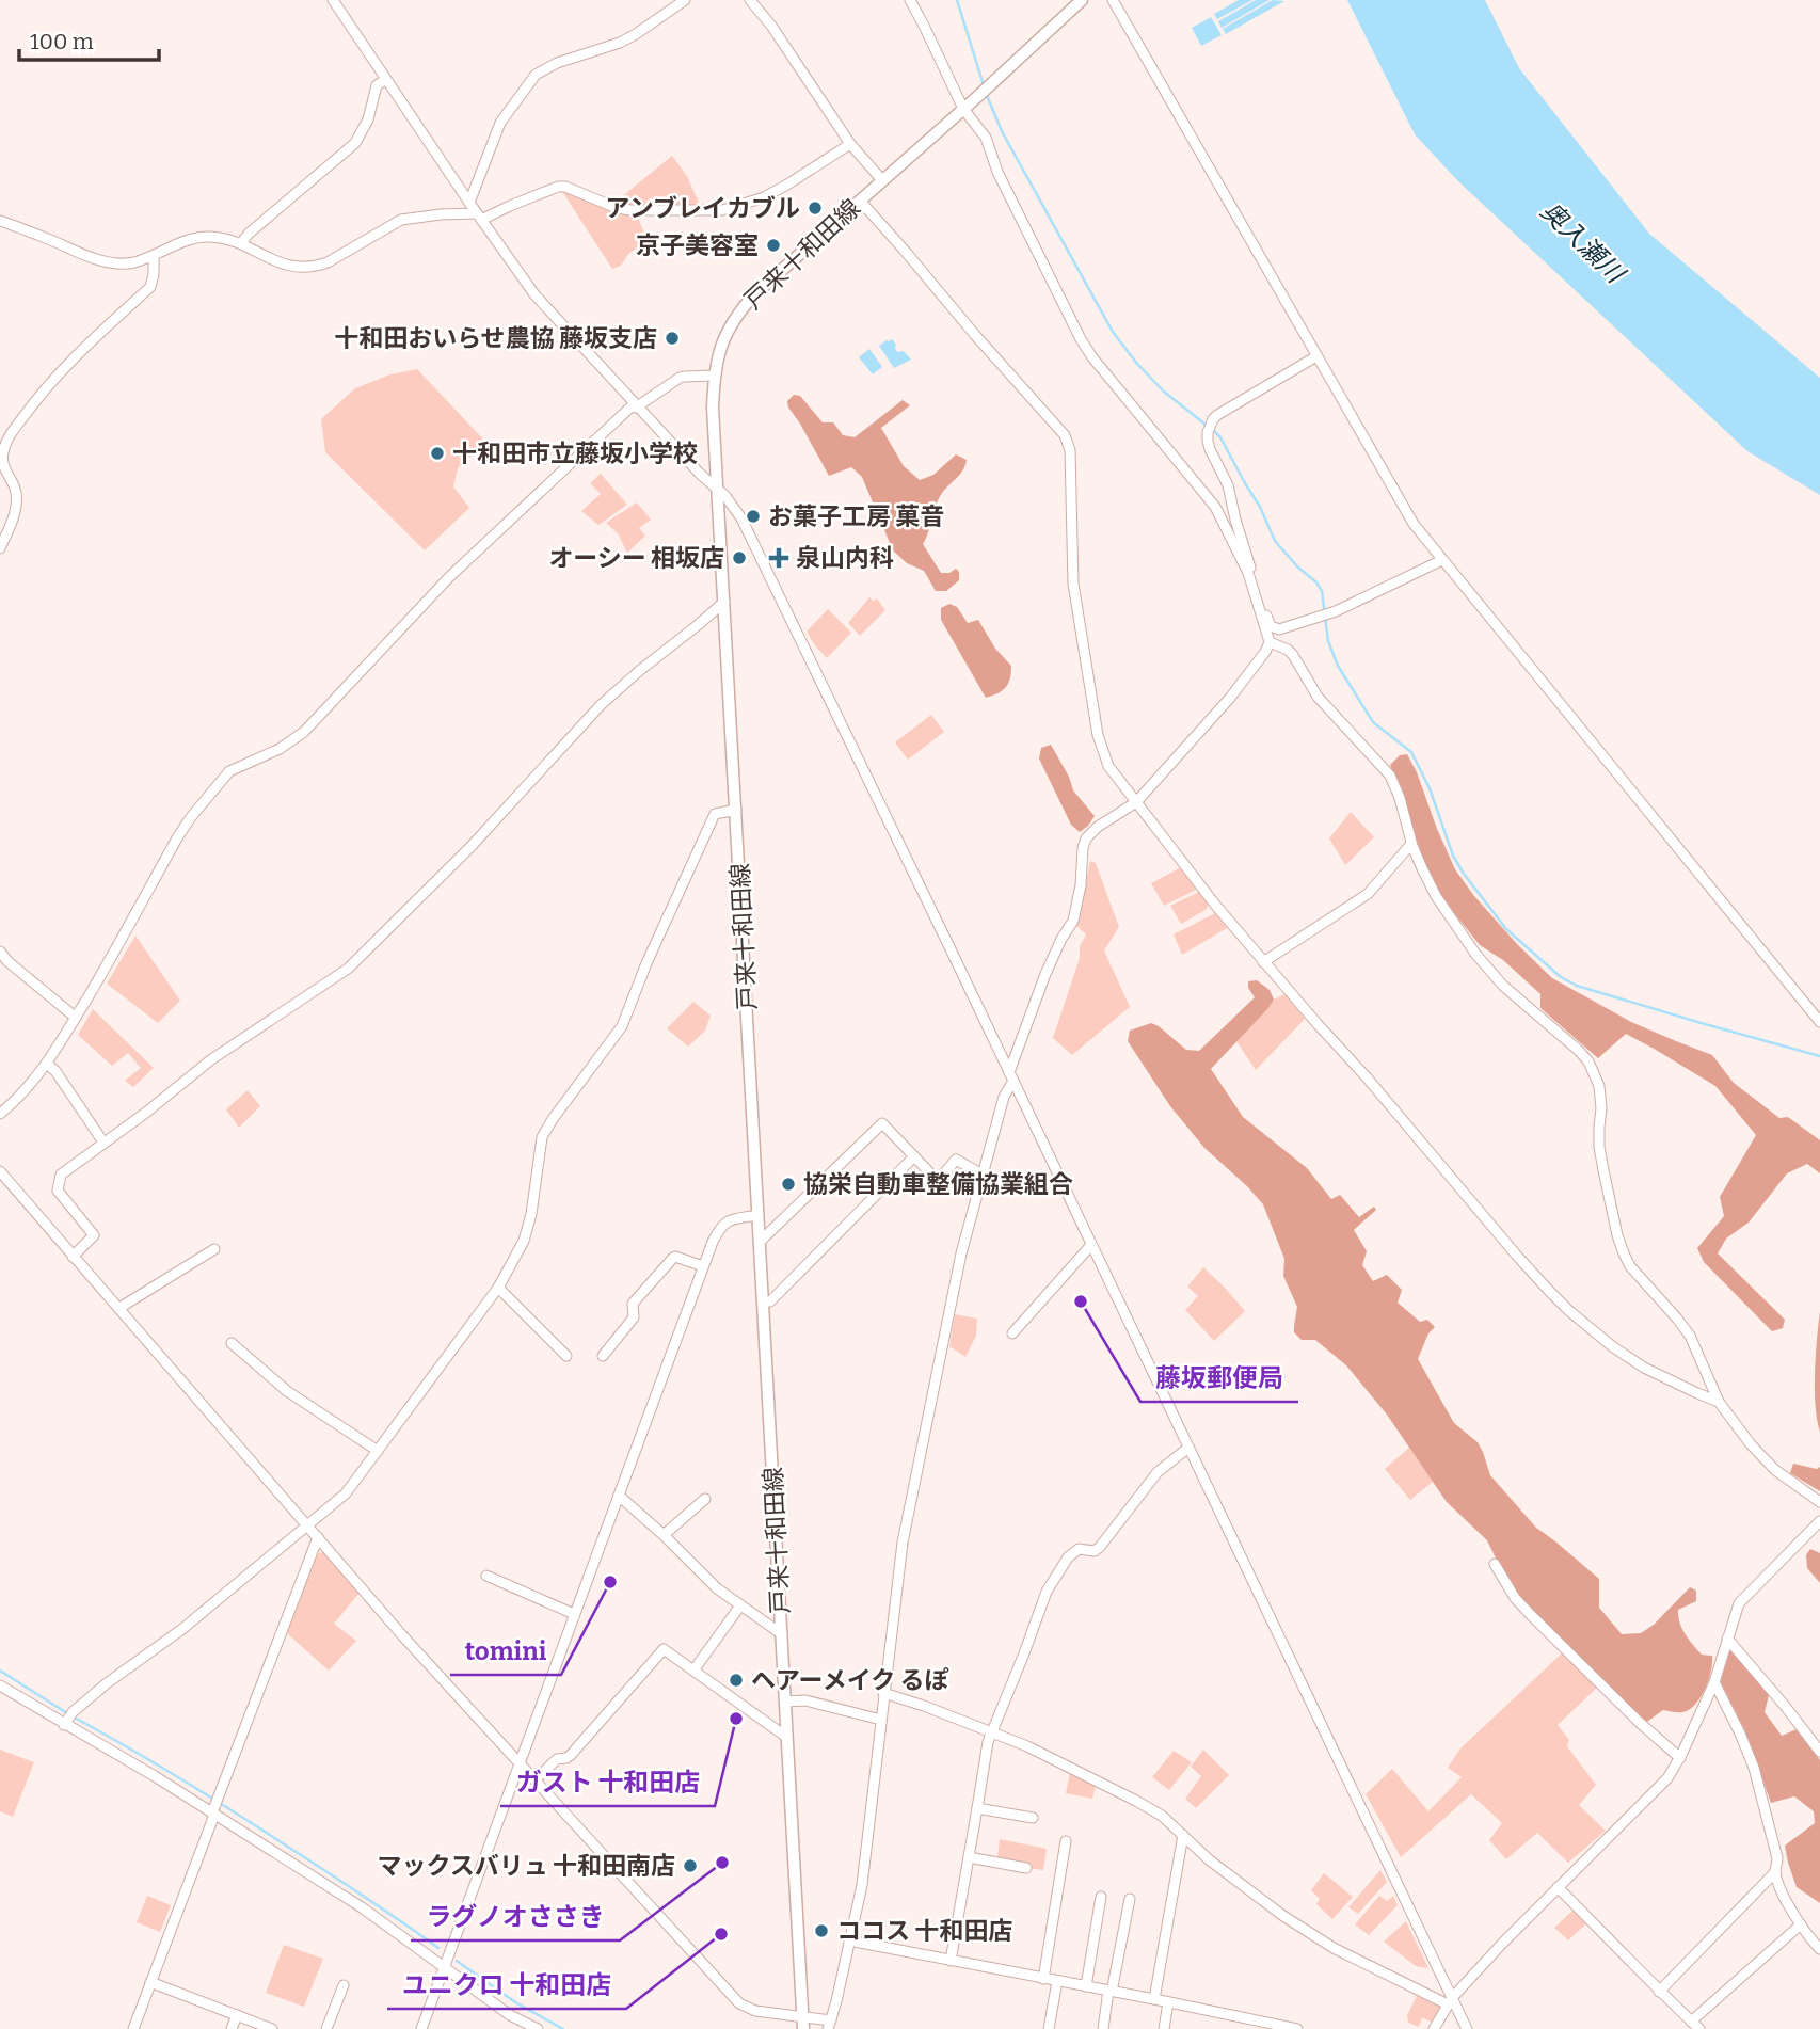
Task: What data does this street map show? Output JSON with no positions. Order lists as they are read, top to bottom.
{
  "streets": {
    "main road": ["戸来十和田線"]
  },
  "water": ["奥入瀬川"],
  "places": {
    "other": [
      "アンブレイカブル",
      "京子美容室",
      "十和田おいらせ農協 藤坂支店",
      "十和田市立藤坂小学校",
      "お菓子工房 菓音",
      "オーシー 相坂店",
      "協栄自動車整備協業組合",
      "藤坂郵便局",
      "tomini",
      "ヘアーメイク るぽ",
      "ガスト 十和田店",
      "ラグノオささき",
      "マックスバリュ 十和田南店",
      "ココス 十和田店",
      "ユニクロ 十和田店"
    ],
    "health": ["泉山内科"]
  },
  "scale_bar": "100 m"
}
